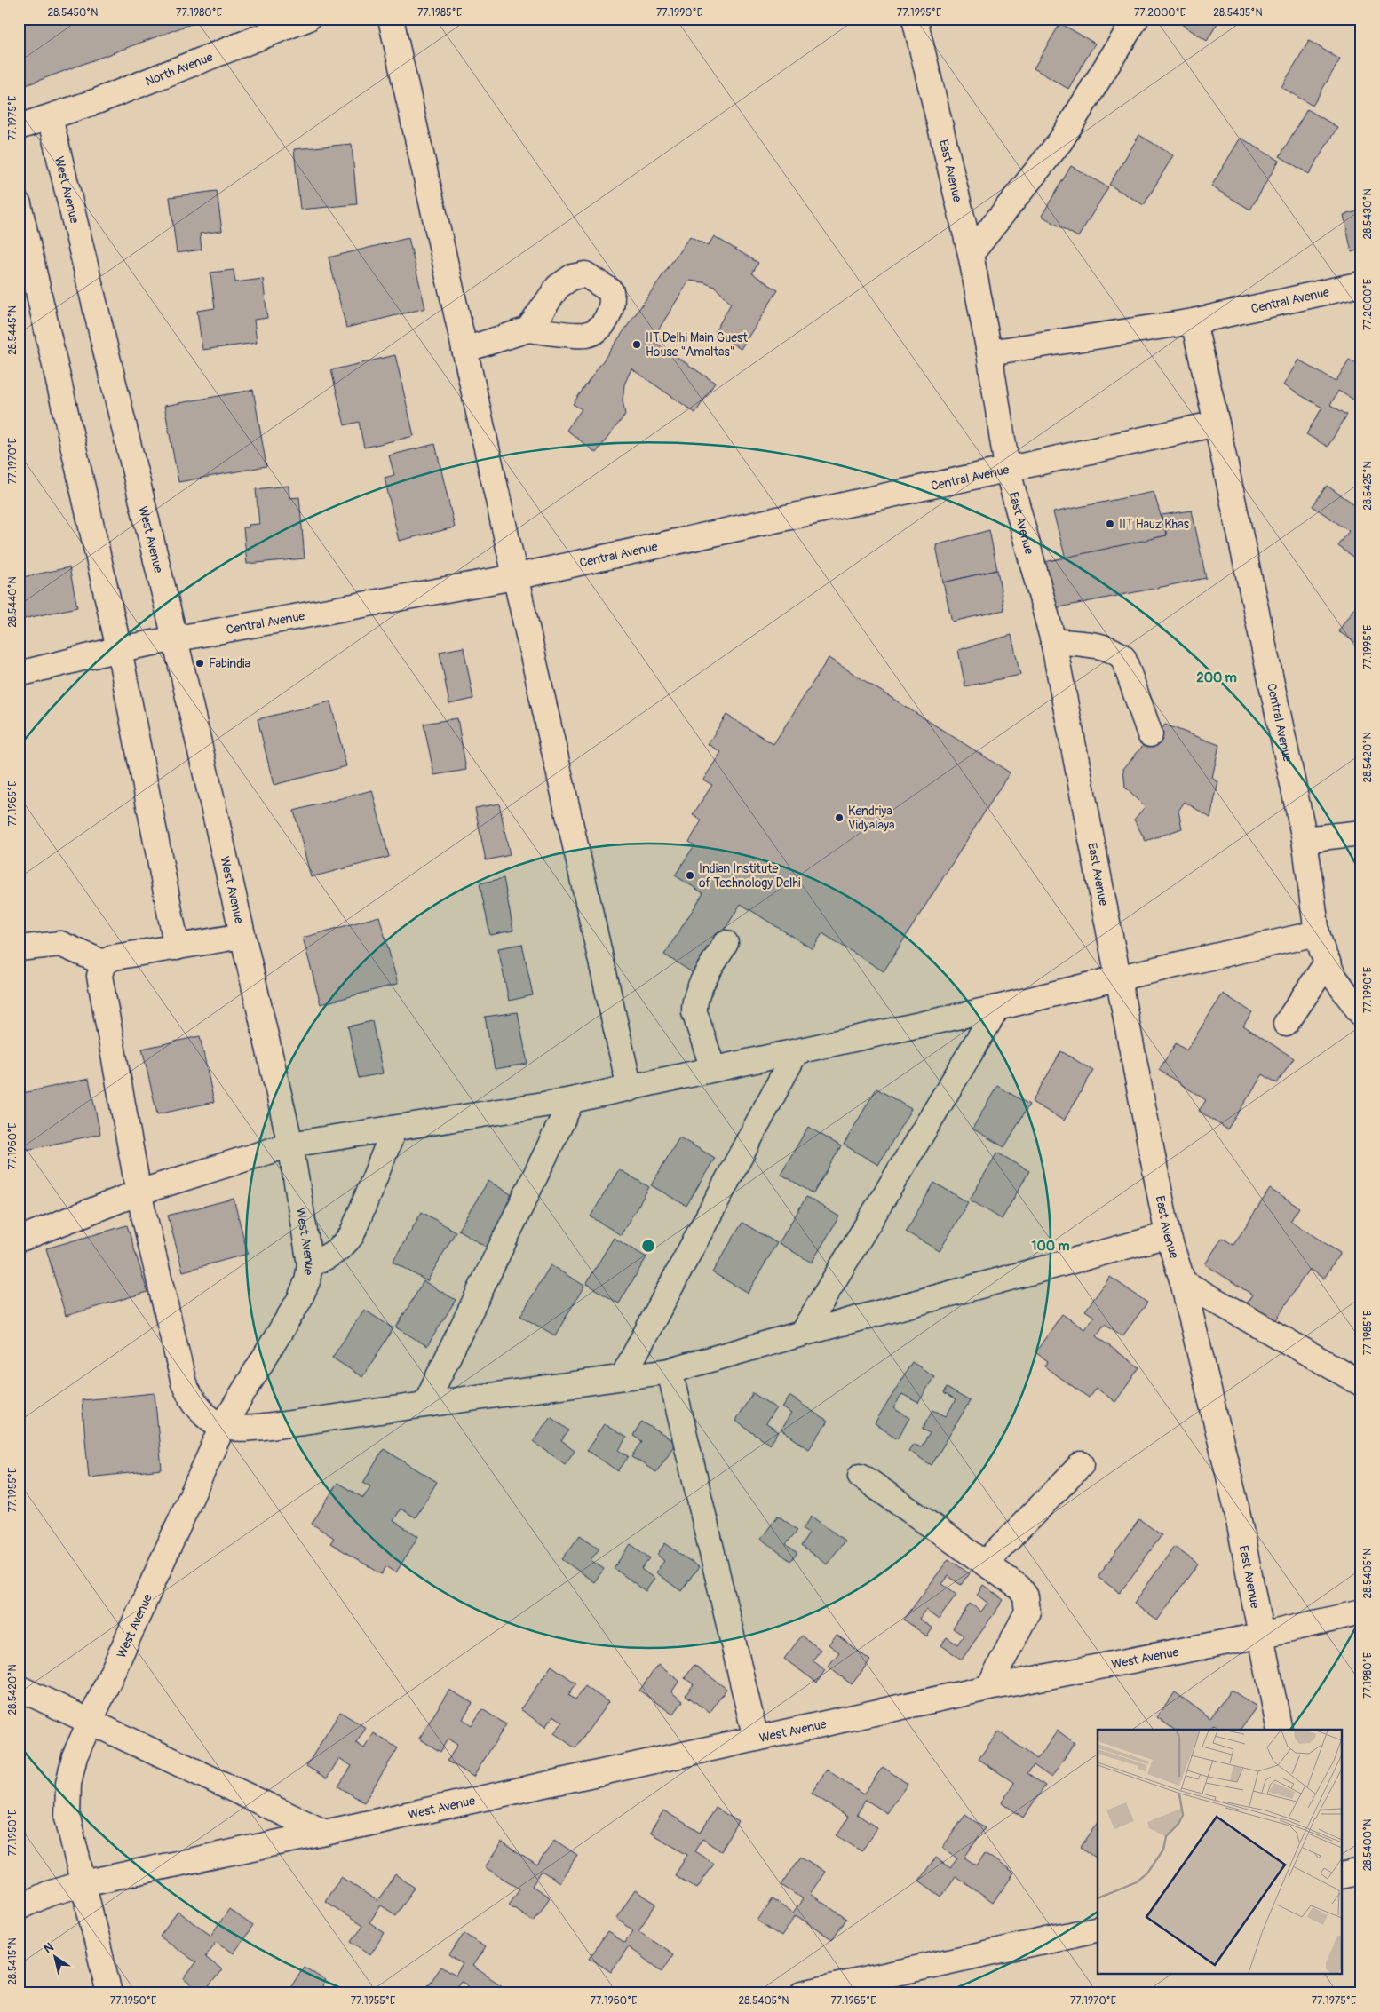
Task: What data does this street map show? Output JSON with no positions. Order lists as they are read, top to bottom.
{
  "streets": {
    "street": [
      "North Avenue",
      "East Avenue",
      "West Avenue",
      "Central Avenue"
    ]
  },
  "crossings": [
    ["North Avenue", "West Avenue"],
    ["East Avenue", "West Avenue"],
    ["East Avenue", "Central Avenue"],
    ["West Avenue", "Central Avenue"]
  ],
  "places": [
    "IIT Delhi Main Guest House \"Amaltas\"",
    "IIT Hauz Khas",
    "Fabindia",
    "Kendriya Vidyalaya",
    "Indian Institute of Technology Delhi"
  ],
  "north": "top left",
  "coordinates": [
    "28.5450°N",
    "77.1980°E",
    "77.1985°E",
    "77.1990°E",
    "77.1995°E",
    "77.2000°E",
    "28.5435°N",
    "77.1975°E",
    "28.5430°N",
    "28.5445°N",
    "77.1970°E",
    "28.5425°N",
    "28.5440°N",
    "28.5420°N",
    "77.1965°E",
    "77.1960°E",
    "77.1955°E",
    "28.5405°N",
    "77.1950°E",
    "28.5400°N",
    "28.5415°N"
  ],
  "rings": ["200 m", "100 m"]
}
